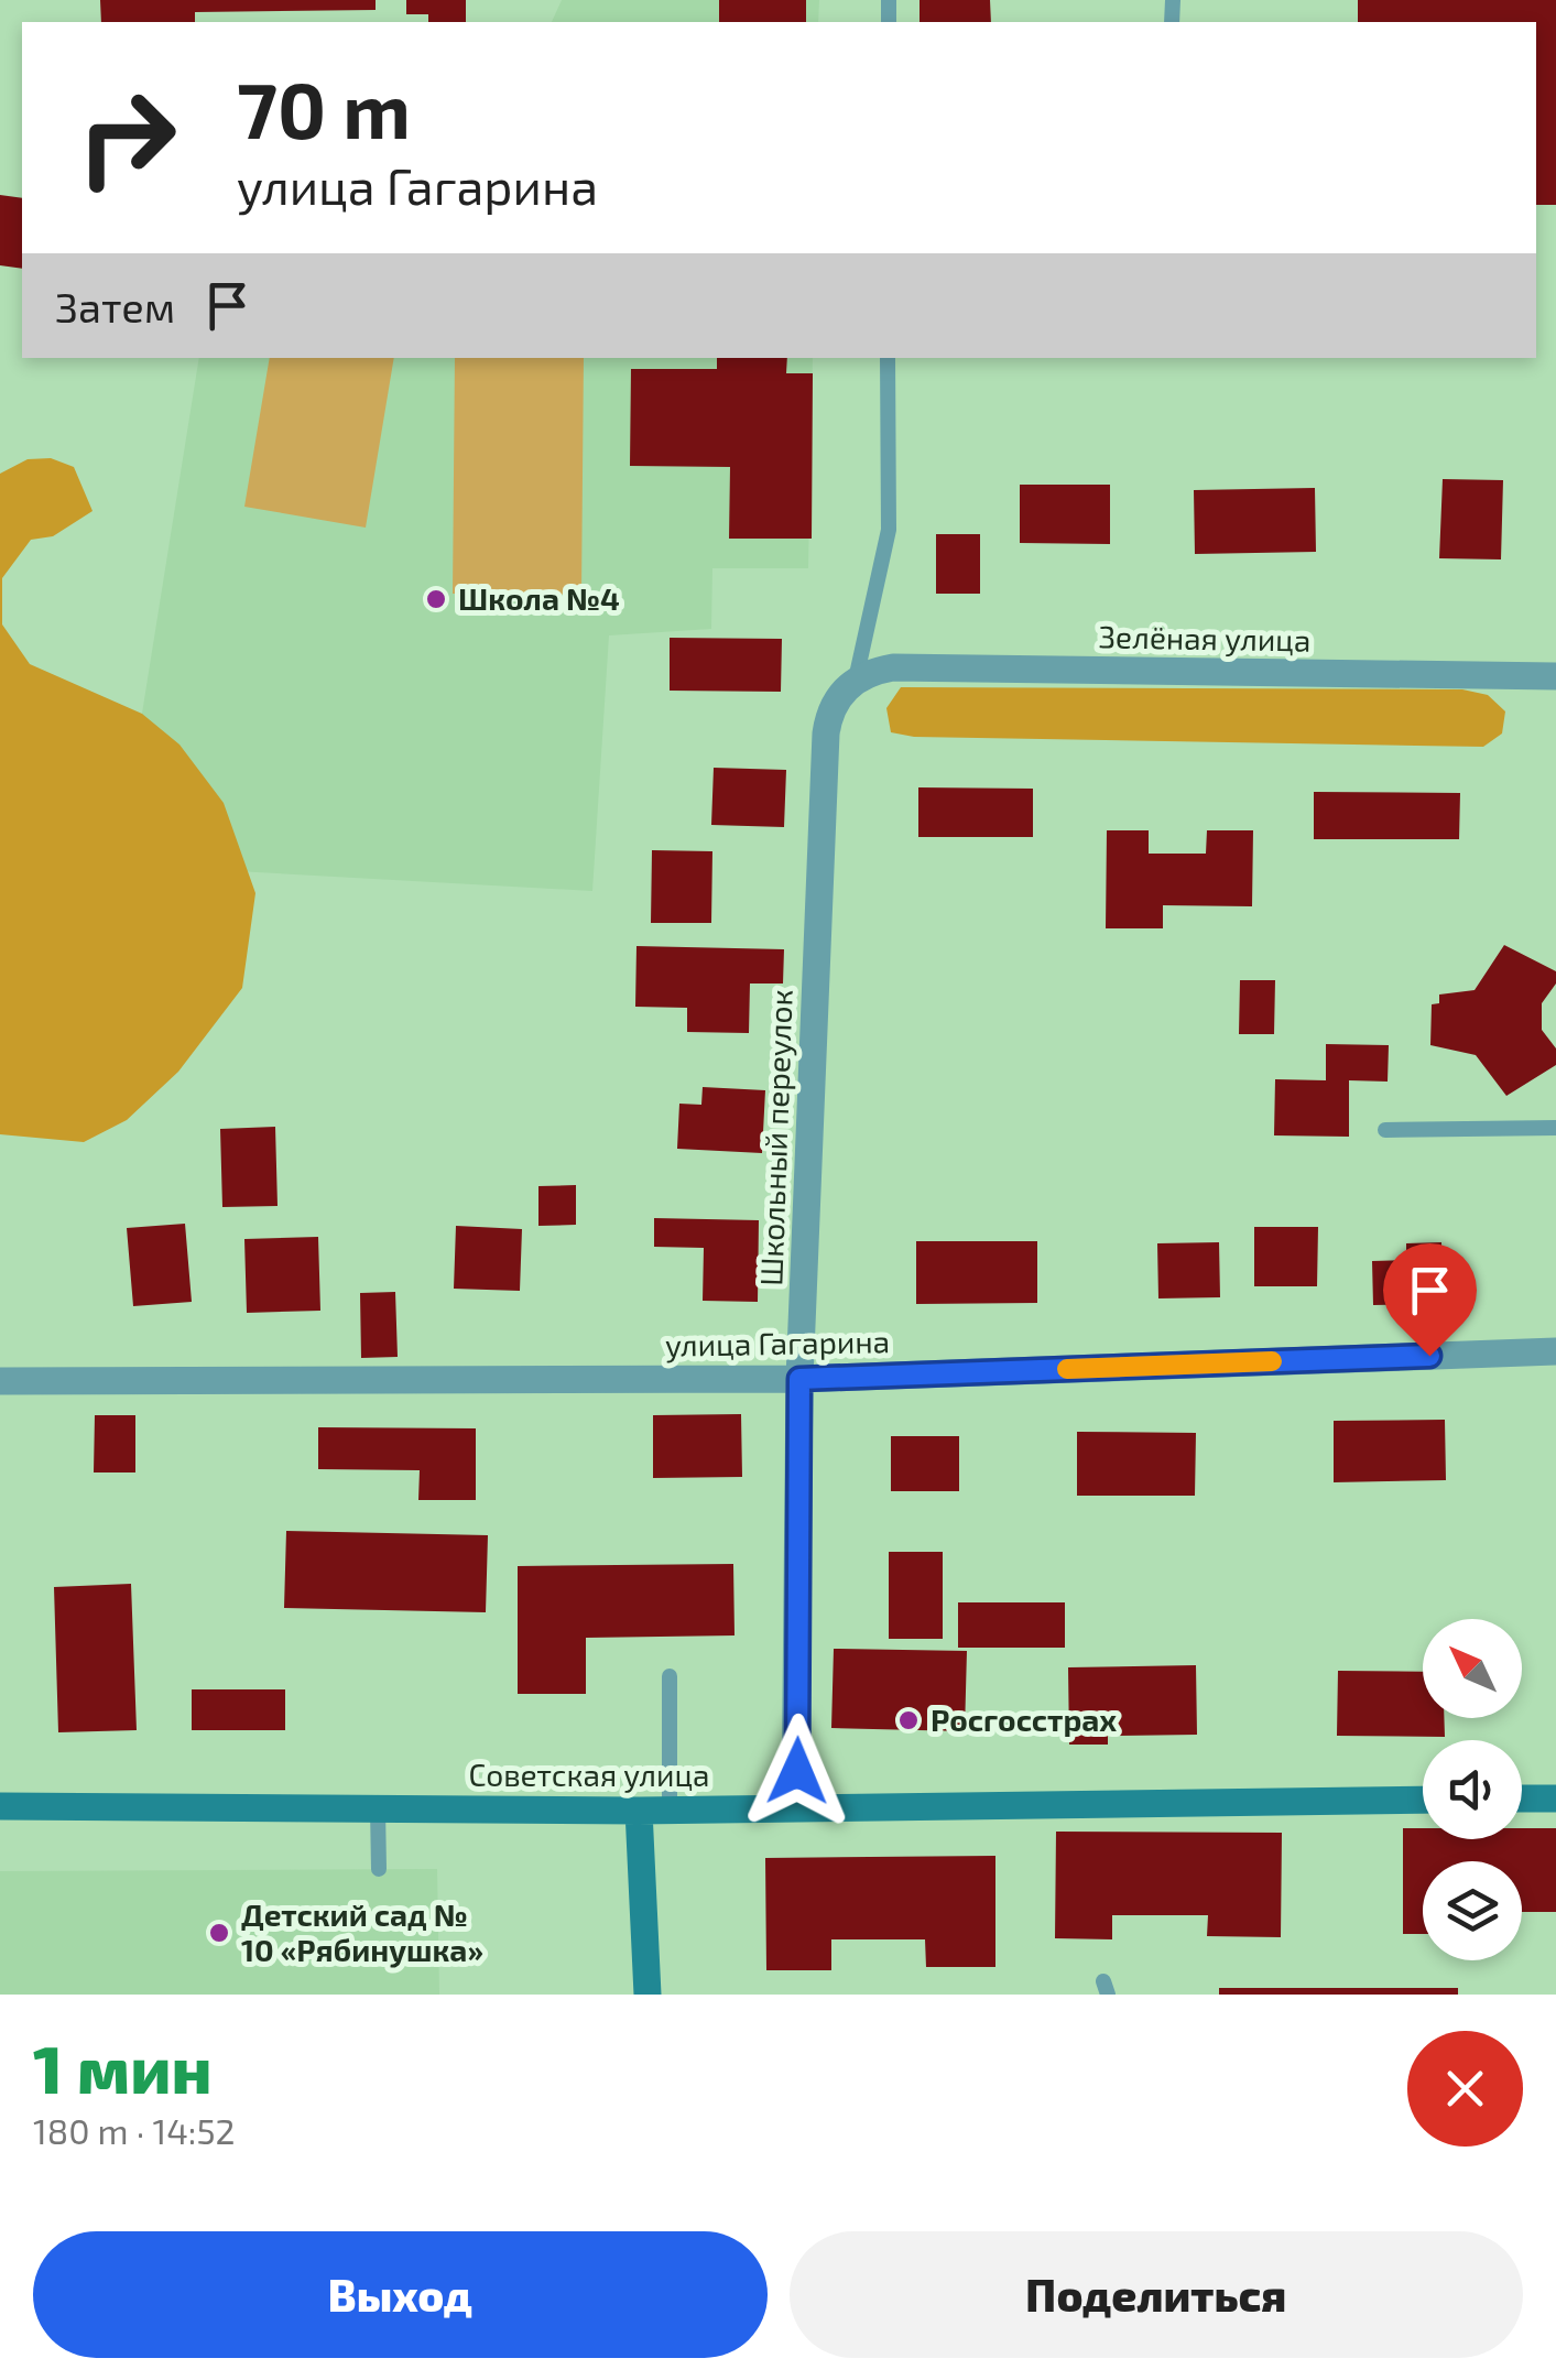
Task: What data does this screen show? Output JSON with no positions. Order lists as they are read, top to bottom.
{
  "streets": {
    "street": [
      "Зелёная улица",
      "Школьный переулок",
      "улица Гагарина",
      "Советская улица"
    ]
  },
  "crossings": [
    ["Зелёная улица", "Школьный переулок"],
    ["Школьный переулок", "улица Гагарина"],
    ["Школьный переулок", "Советская улица"]
  ],
  "places": ["Школа №4", "Росгосстрах", "Детский сад № 10 «Рябинушка»"],
  "north": "top left",
  "page": {
    "turn": ["70 m", "улица Гагарина"],
    "then": "Затем",
    "heading": ["1 мин", "180 m · 14:52"],
    "buttons": ["Выход", "Поделиться"]
  }
}
